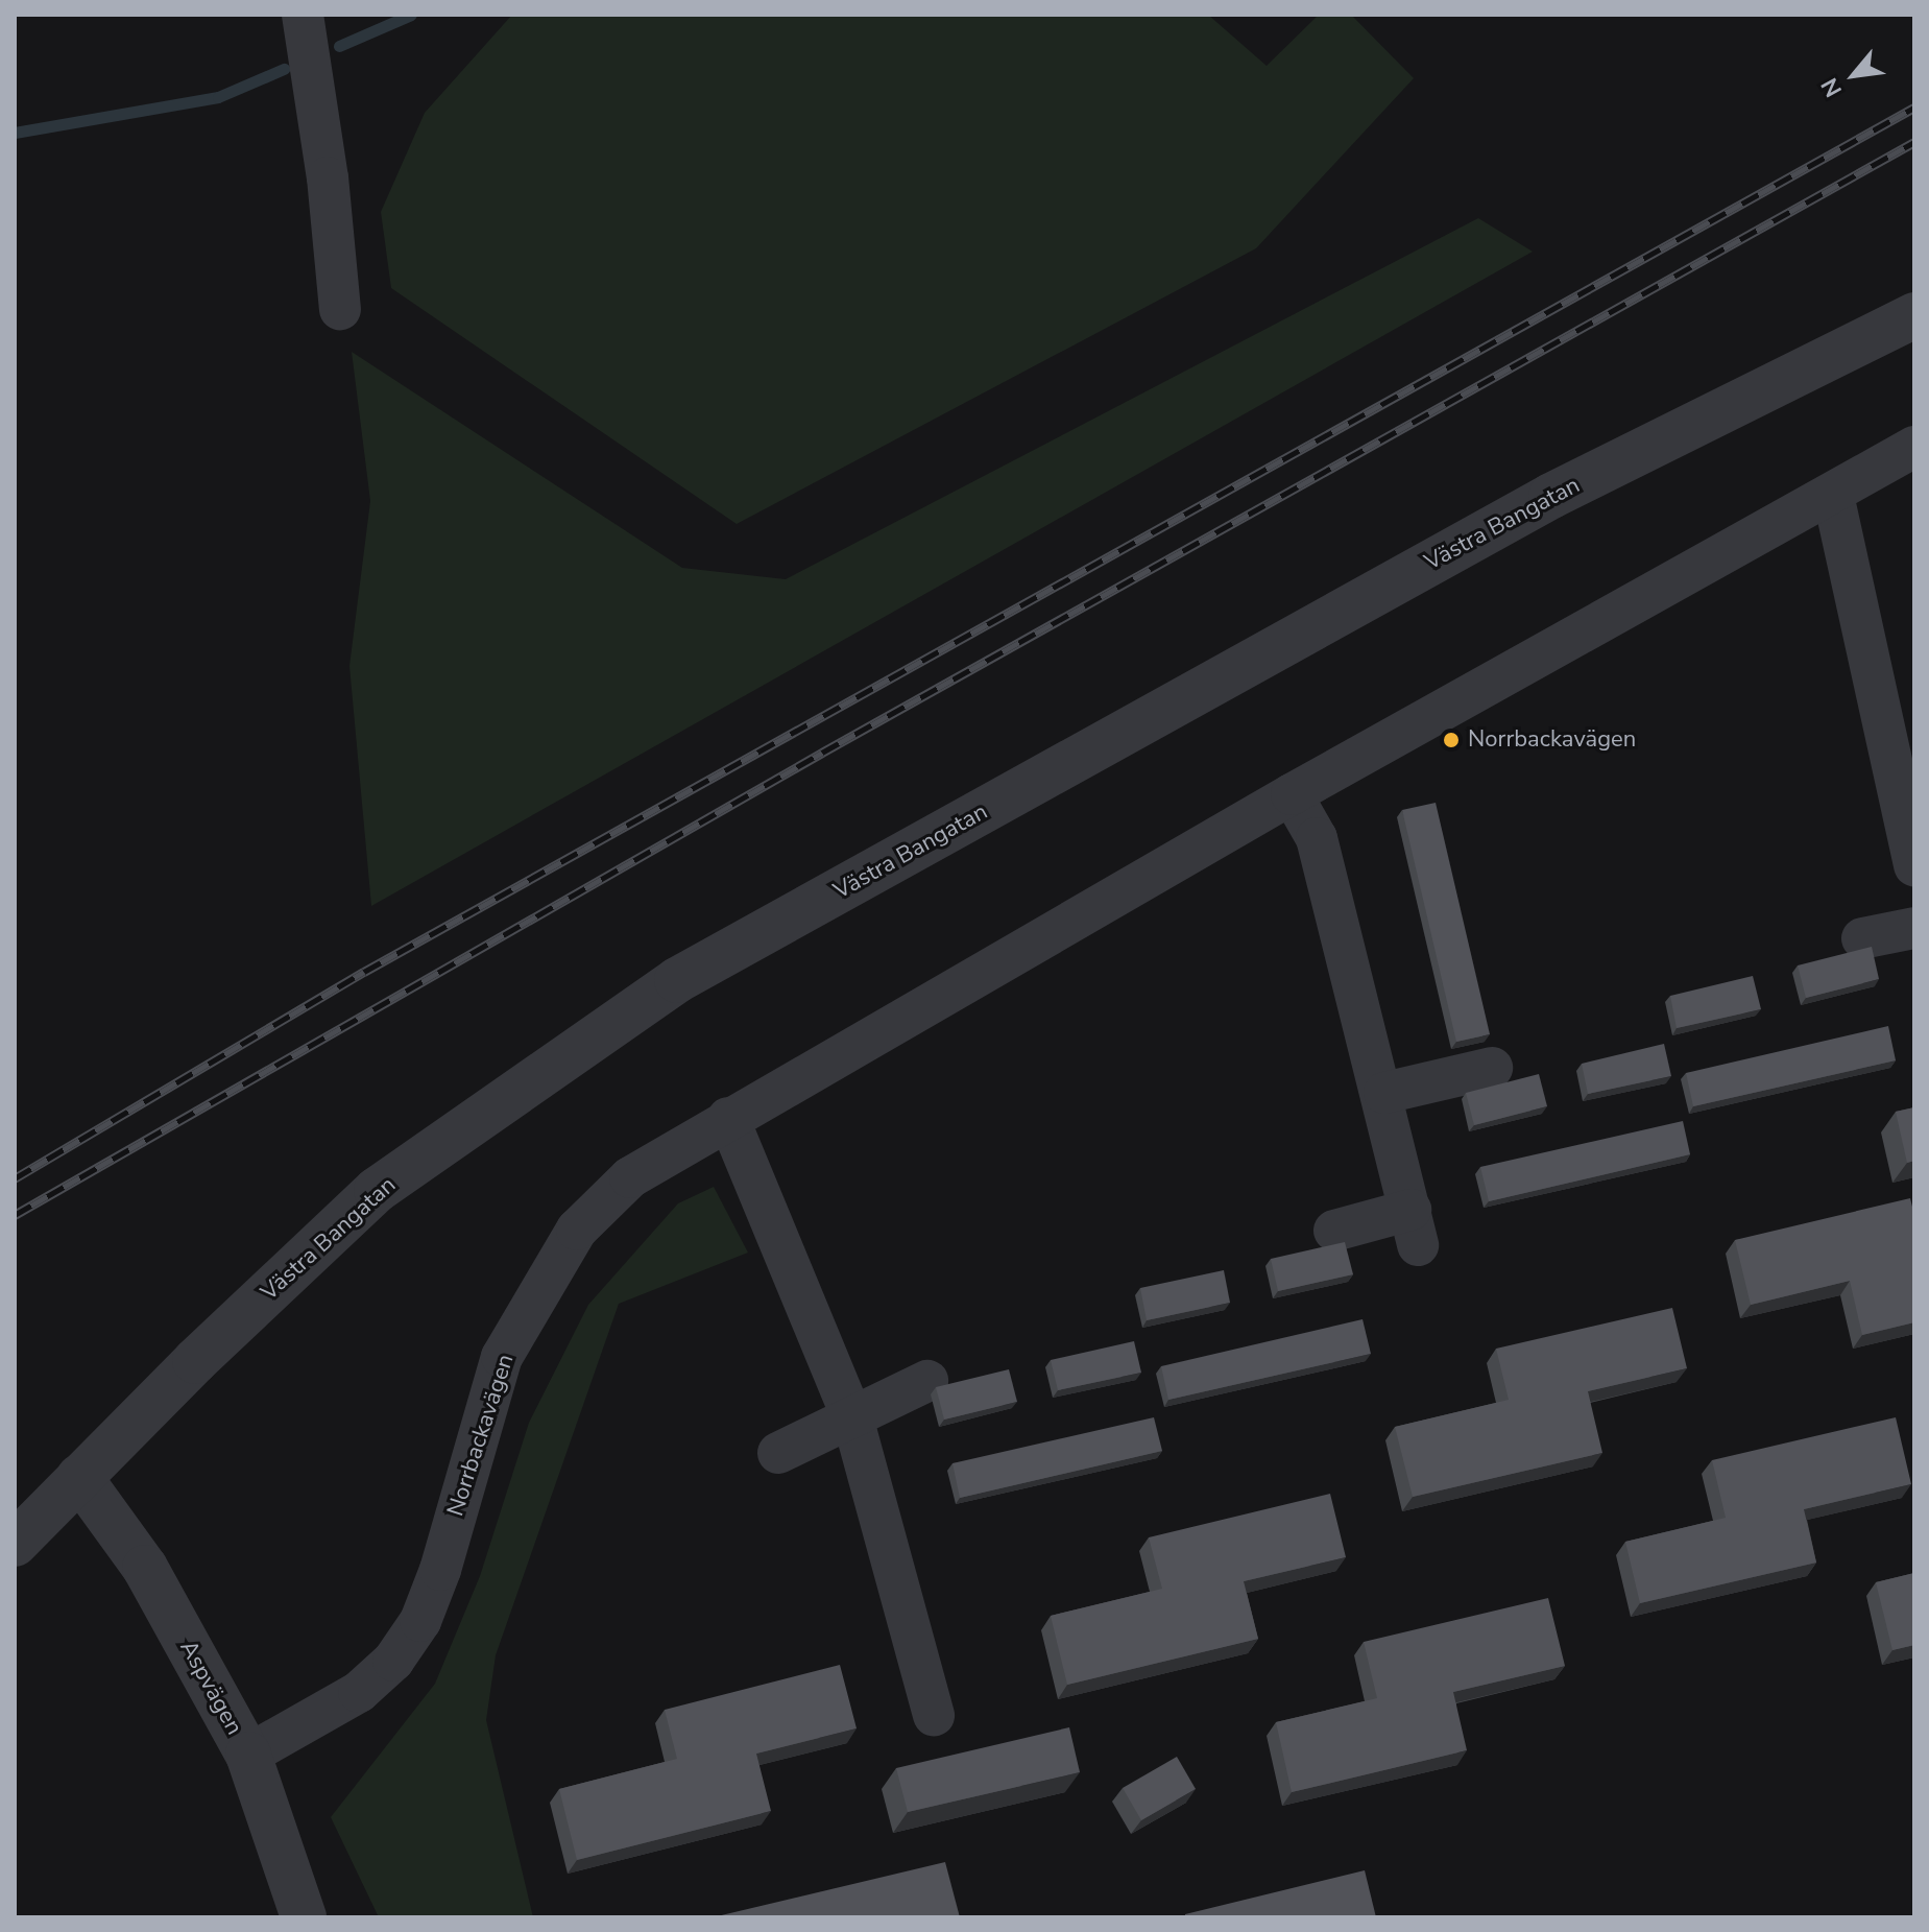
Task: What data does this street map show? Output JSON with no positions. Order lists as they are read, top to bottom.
{
  "streets": {
    "street": ["Västra Bangatan", "Norrbackavägen", "Aspvägen"]
  },
  "crossings": [
    ["Västra Bangatan", "Aspvägen"],
    ["Norrbackavägen", "Aspvägen"]
  ],
  "places": ["Norrbackavägen"],
  "north": "bottom left"
}
